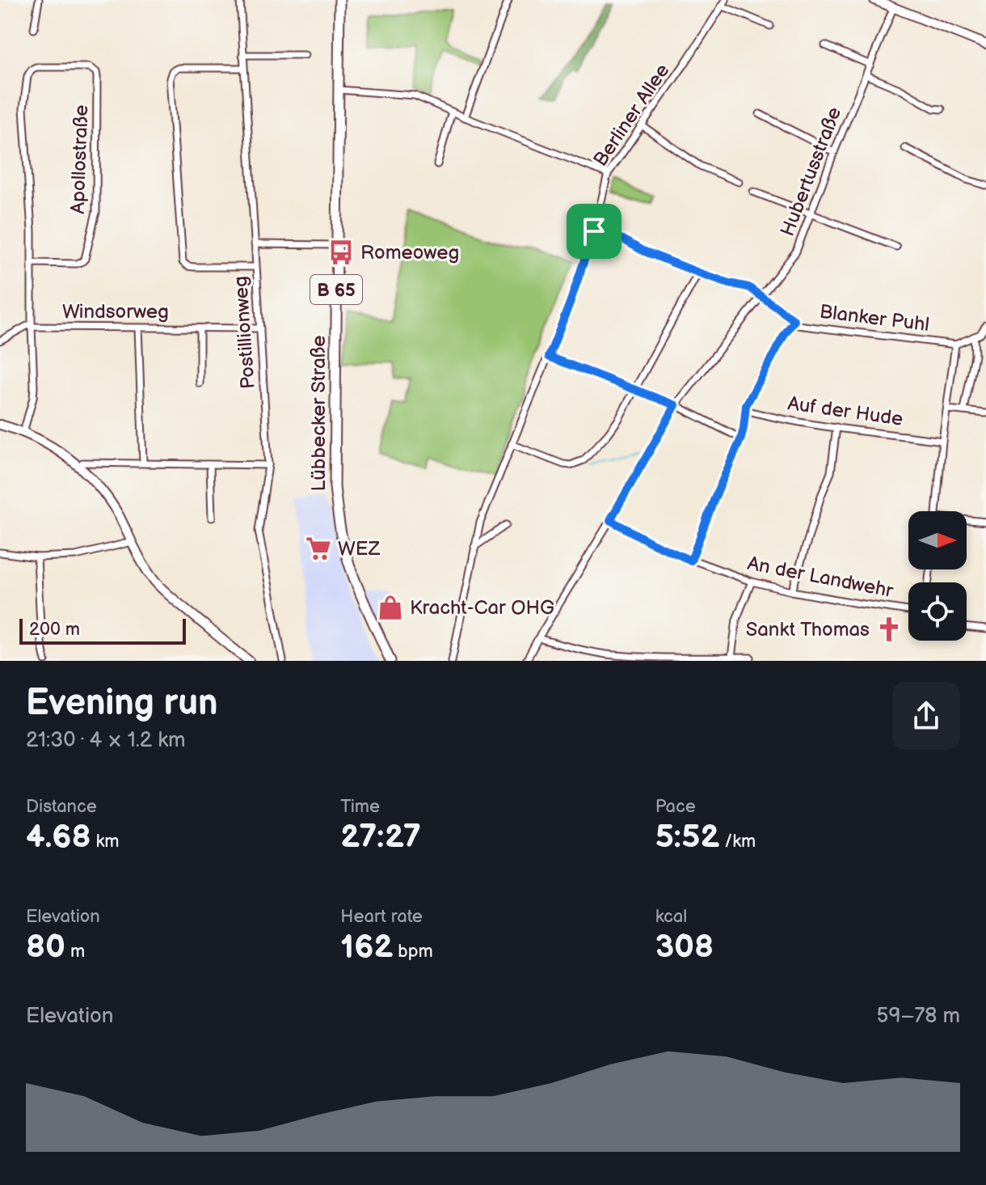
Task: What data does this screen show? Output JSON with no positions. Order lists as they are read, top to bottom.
{
  "streets": {
    "main road": ["B 65", "Lübbecker Straße"],
    "street": [
      "Berliner Allee",
      "Apollostraße",
      "Hubertusstraße",
      "Windsorweg",
      "Blanker Puhl",
      "Postillionweg",
      "Auf der Hude",
      "An der Landwehr"
    ]
  },
  "crossings": [
    ["Berliner Allee", "Blanker Puhl"],
    ["Hubertusstraße", "Blanker Puhl"],
    ["Hubertusstraße", "An der Landwehr"],
    ["Windsorweg", "Postillionweg"]
  ],
  "places": {
    "bus stop": ["Romeoweg"],
    "supermarket": ["WEZ"],
    "shop": ["Kracht-Car OHG"],
    "church": ["Sankt Thomas"]
  },
  "scale_bar": "200 m",
  "north": "right",
  "page": {
    "scale": "200 m",
    "heading": ["Evening run", "21:30 · 4 × 1.2 km"],
    "stats": [
      ["Distance", "4.68 km"],
      ["Time", "27:27"],
      ["Pace", "5:52 /km"],
      ["Elevation", "80 m"],
      ["Heart rate", "162 bpm"],
      ["kcal", "308"]
    ],
    "chart": ["Elevation", "59–78 m"]
  }
}
